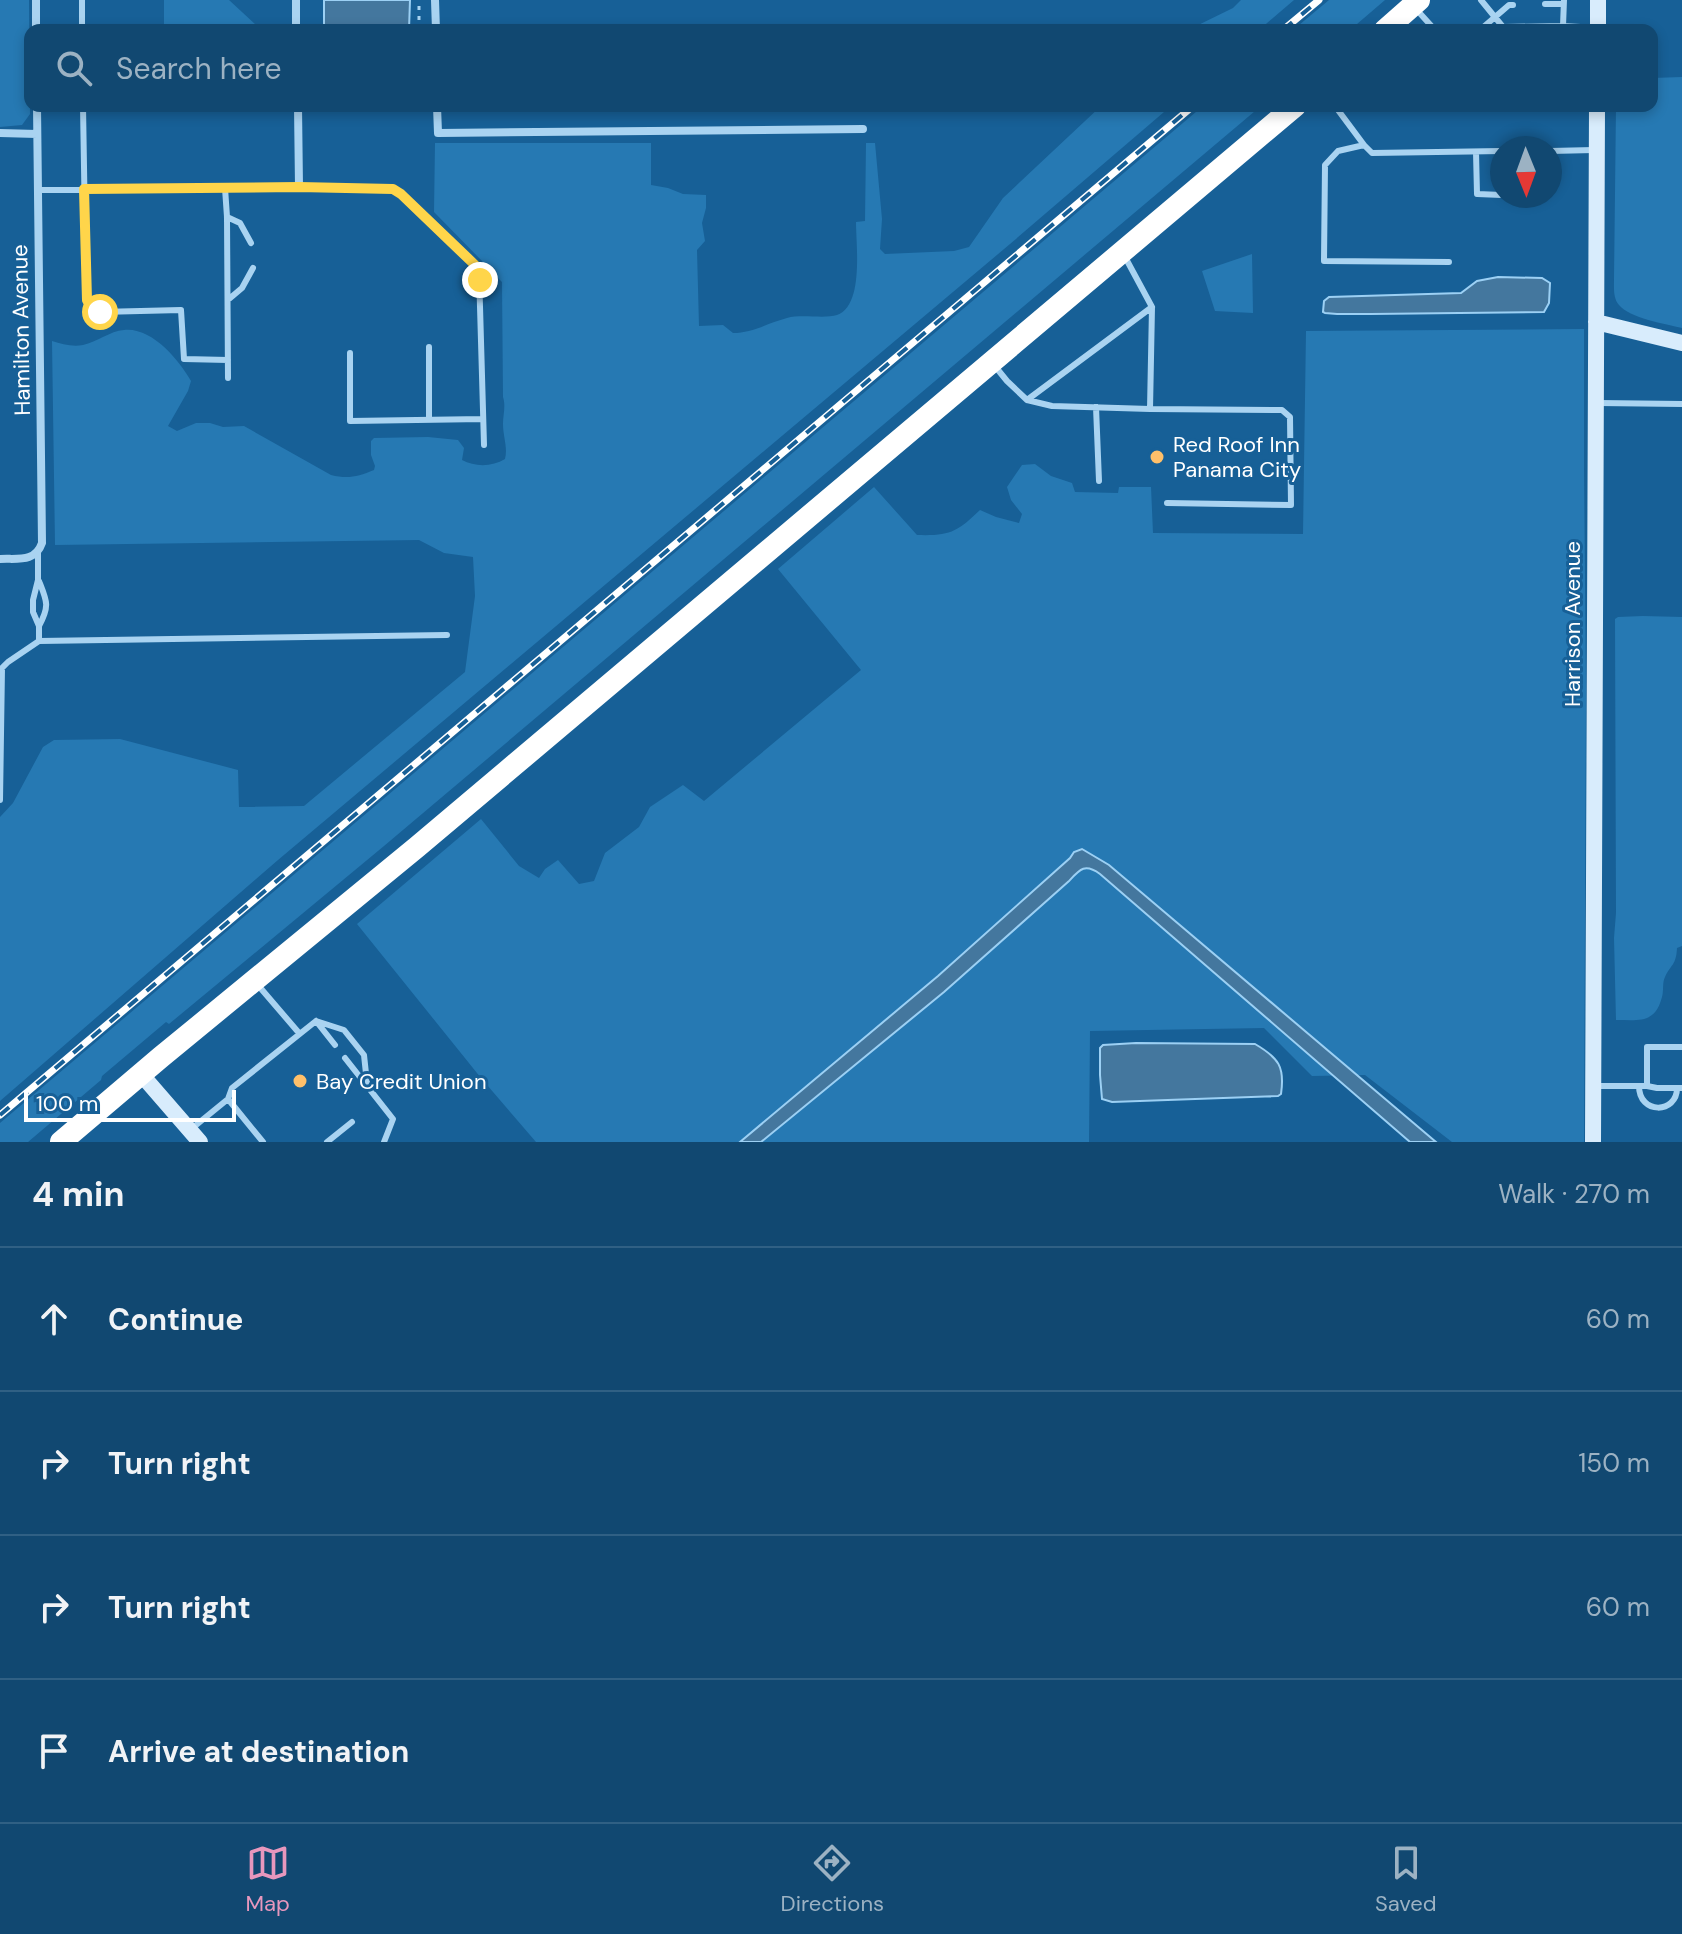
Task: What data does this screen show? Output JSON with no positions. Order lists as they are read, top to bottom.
{
  "streets": {
    "street": ["Hamilton Avenue", "Harrison Avenue"]
  },
  "places": ["Red Roof Inn Panama City", "Bay Credit Union"],
  "scale_bar": "100 m",
  "north": "bottom",
  "page": {
    "search": "Search here",
    "scale": "100 m",
    "heading": ["4 min", "Walk · 270 m"],
    "list": [
      ["Continue", "60 m"],
      ["Turn right", "150 m"],
      ["Turn right", "60 m"],
      "Arrive at destination"
    ],
    "nav": ["Map", "Directions", "Saved"]
  }
}
